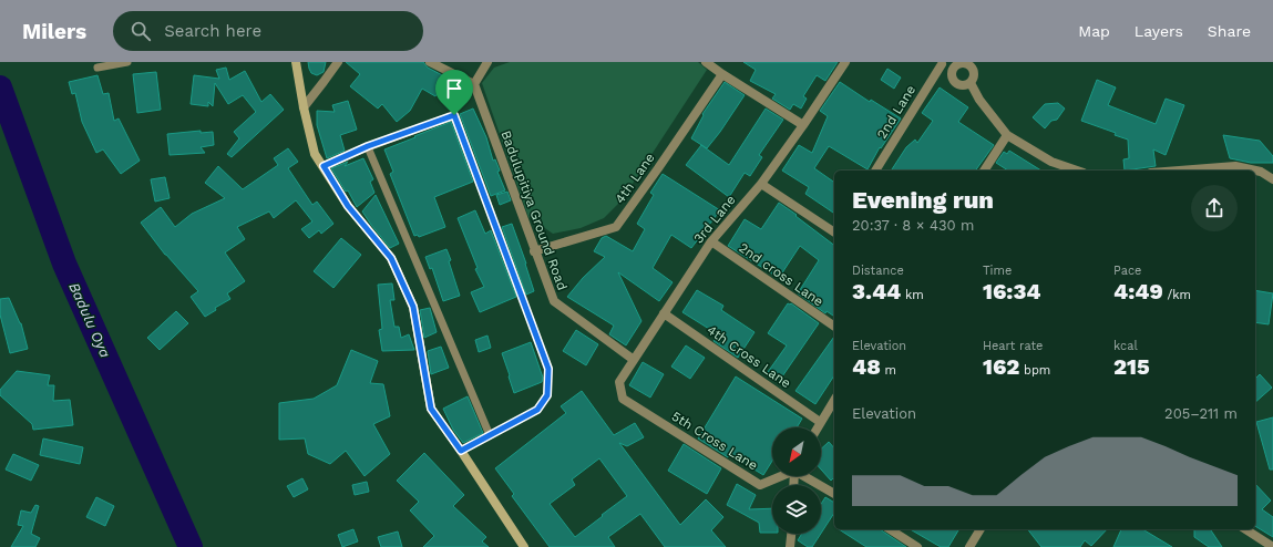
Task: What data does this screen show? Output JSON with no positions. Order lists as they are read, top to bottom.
{
  "streets": {
    "street": [
      "2nd Lane",
      "4th Lane",
      "Badulupitiya Ground Road",
      "3rd Lane",
      "2nd cross Lane",
      "4th Cross Lane",
      "5th Cross Lane"
    ]
  },
  "crossings": [
    ["4th Lane", "Badulupitiya Ground Road"],
    ["Badulupitiya Ground Road", "3rd Lane"],
    ["3rd Lane", "2nd cross Lane"],
    ["3rd Lane", "4th Cross Lane"],
    ["3rd Lane", "5th Cross Lane"]
  ],
  "water": ["Badulu Oya"],
  "north": "bottom left",
  "page": {
    "header": "Milers",
    "search": "Search here",
    "nav": ["Map", "Layers", "Share"],
    "heading": ["Evening run", "20:37 · 8 × 430 m"],
    "stats": [
      ["Distance", "3.44 km"],
      ["Time", "16:34"],
      ["Pace", "4:49 /km"],
      ["Elevation", "48 m"],
      ["Heart rate", "162 bpm"],
      ["kcal", "215"]
    ],
    "chart": ["Elevation", "205–211 m"]
  }
}
